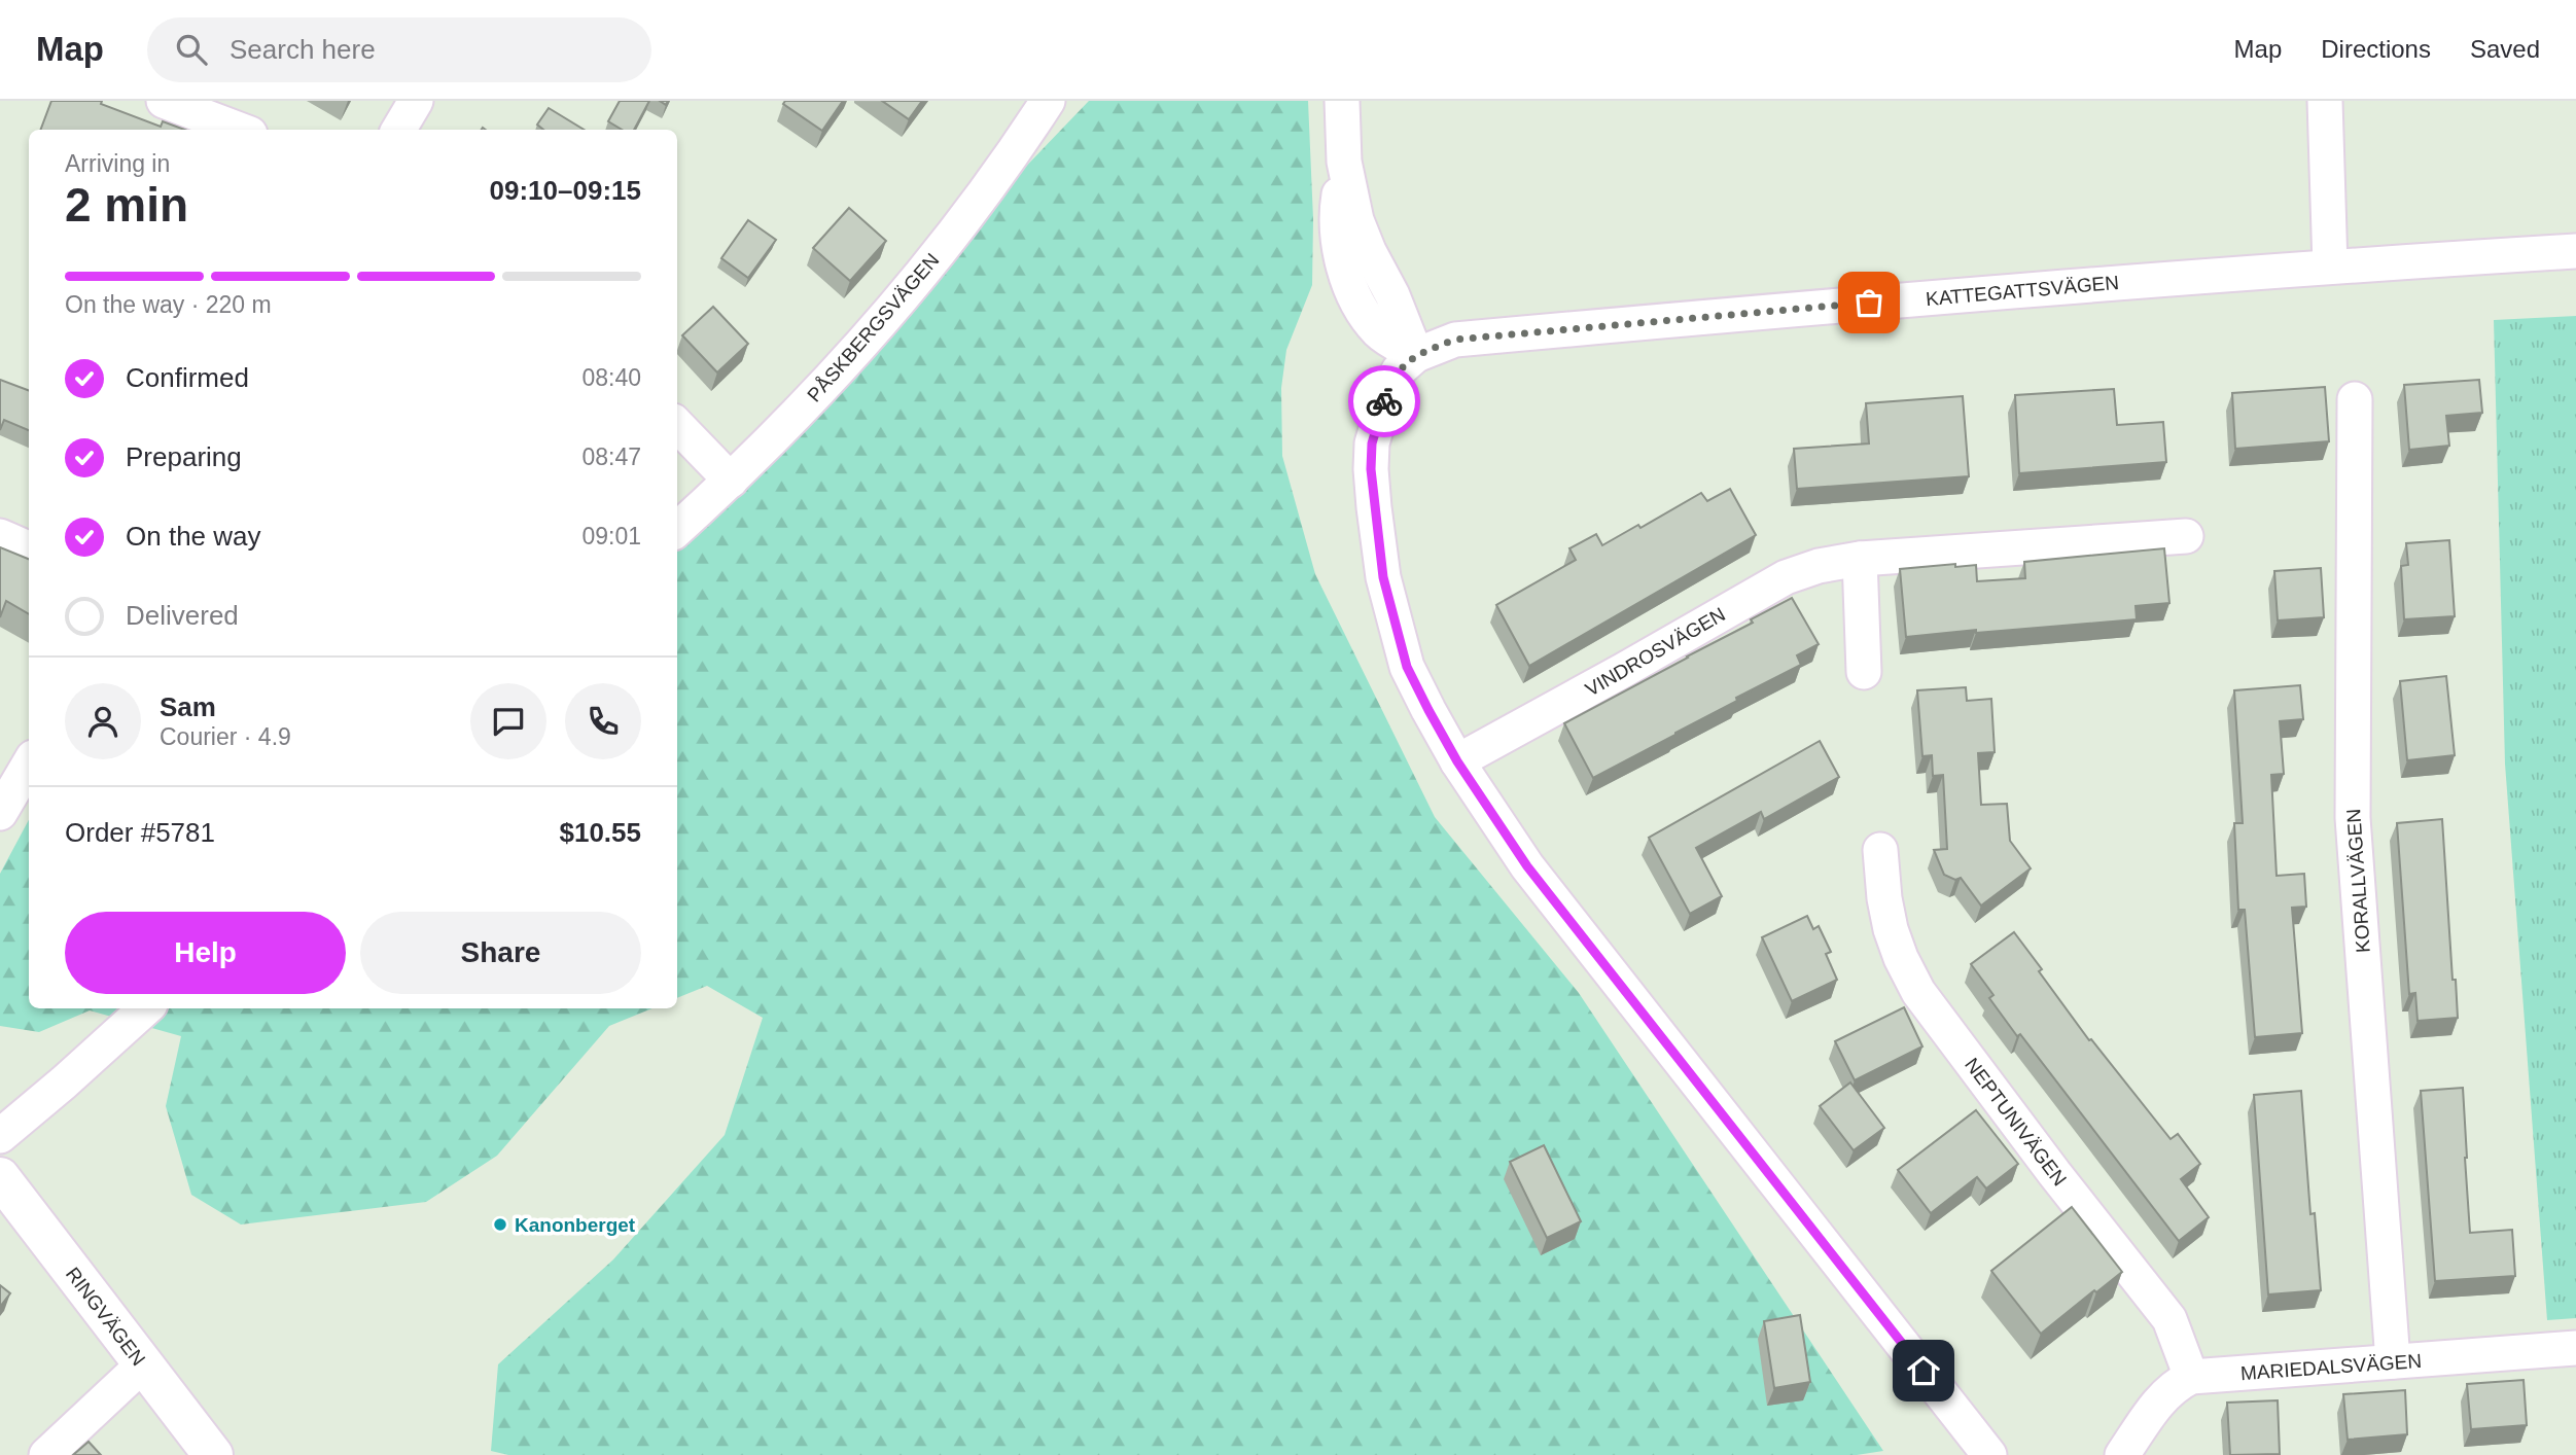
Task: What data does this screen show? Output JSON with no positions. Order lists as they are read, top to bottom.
{
  "streets": {
    "street": [
      "KATTEGATTSVÄGEN",
      "PÅSKBERGSVÄGEN",
      "VINDROSVÄGEN",
      "KORALLVÄGEN",
      "NEPTUNIVÄGEN",
      "RINGVÄGEN",
      "MARIEDALSVÄGEN"
    ]
  },
  "crossings": [
    ["KORALLVÄGEN", "MARIEDALSVÄGEN"],
    ["NEPTUNIVÄGEN", "MARIEDALSVÄGEN"]
  ],
  "places": ["Kanonberget"],
  "page": {
    "header": "Map",
    "search": "Search here",
    "nav": ["Map", "Directions", "Saved"],
    "heading": ["2 min", "Arriving in", "09:10–09:15"],
    "panel": [
      "Sam",
      "Courier · 4.9",
      "Order #5781",
      "$10.55"
    ],
    "bar": "On the way · 220 m",
    "list": [
      ["Confirmed", "08:40"],
      ["Preparing", "08:47"],
      ["On the way", "09:01"],
      "Delivered"
    ],
    "buttons": ["Help", "Share"]
  }
}
